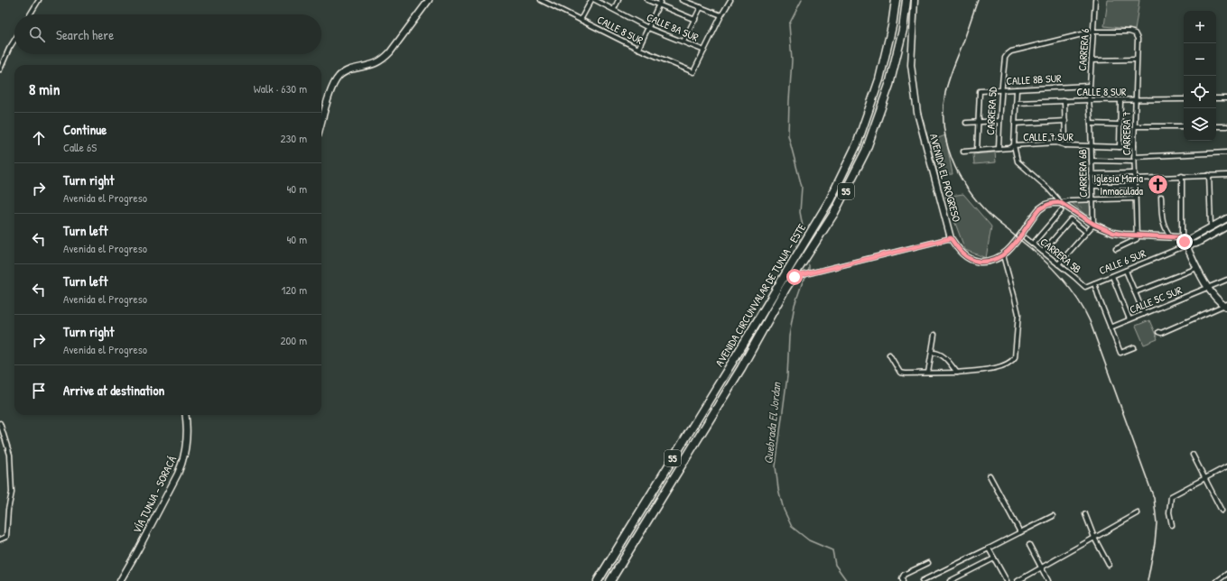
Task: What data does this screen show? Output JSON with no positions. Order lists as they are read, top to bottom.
{
  "streets": {
    "highway": ["55", "AVENIDA CIRCUNVALAR DE TUNJA - ESTE"],
    "main road": ["AVENIDA EL PROGRESO", "CALLE 6 SUR", "VÍA TUNJA - SORACÁ"],
    "street": [
      "CALLE 8A SUR",
      "CALLE 8 SUR",
      "CARRERA 6",
      "CALLE 8B SUR",
      "CARRERA 5D",
      "CARRERA 7",
      "CALLE 7 SUR",
      "CARRERA 6B",
      "CARRERA 5B",
      "CALLE 5C SUR"
    ]
  },
  "crossings": [
    ["CALLE 8A SUR", "CALLE 8 SUR"],
    ["CALLE 8 SUR", "CARRERA 6"],
    ["CALLE 8 SUR", "CARRERA 7"],
    ["CALLE 8 SUR", "CARRERA 6B"],
    ["CARRERA 6", "CALLE 8B SUR"],
    ["CARRERA 6", "CARRERA 5D"],
    ["CARRERA 6", "CARRERA 7"],
    ["CARRERA 6", "CARRERA 6B"],
    ["CALLE 8B SUR", "CARRERA 5D"],
    ["CARRERA 5D", "CARRERA 7"],
    ["CARRERA 5D", "CALLE 7 SUR"],
    ["CARRERA 7", "CALLE 7 SUR"],
    ["CALLE 7 SUR", "CARRERA 6B"],
    ["CARRERA 5B", "CALLE 6 SUR"]
  ],
  "water": ["Quebrada El Jordan"],
  "places": {
    "church": ["Iglesia Maria Inmaculada"]
  },
  "page": {
    "map_buttons": ["+", "−"],
    "search": "Search here",
    "heading": ["8 min", "Walk · 630 m"],
    "list": [
      ["Continue", "Calle 6S", "230 m"],
      ["Turn right", "Avenida el Progreso", "40 m"],
      ["Turn left", "Avenida el Progreso", "40 m"],
      ["Turn left", "Avenida el Progreso", "120 m"],
      ["Turn right", "Avenida el Progreso", "200 m"],
      "Arrive at destination"
    ]
  }
}
